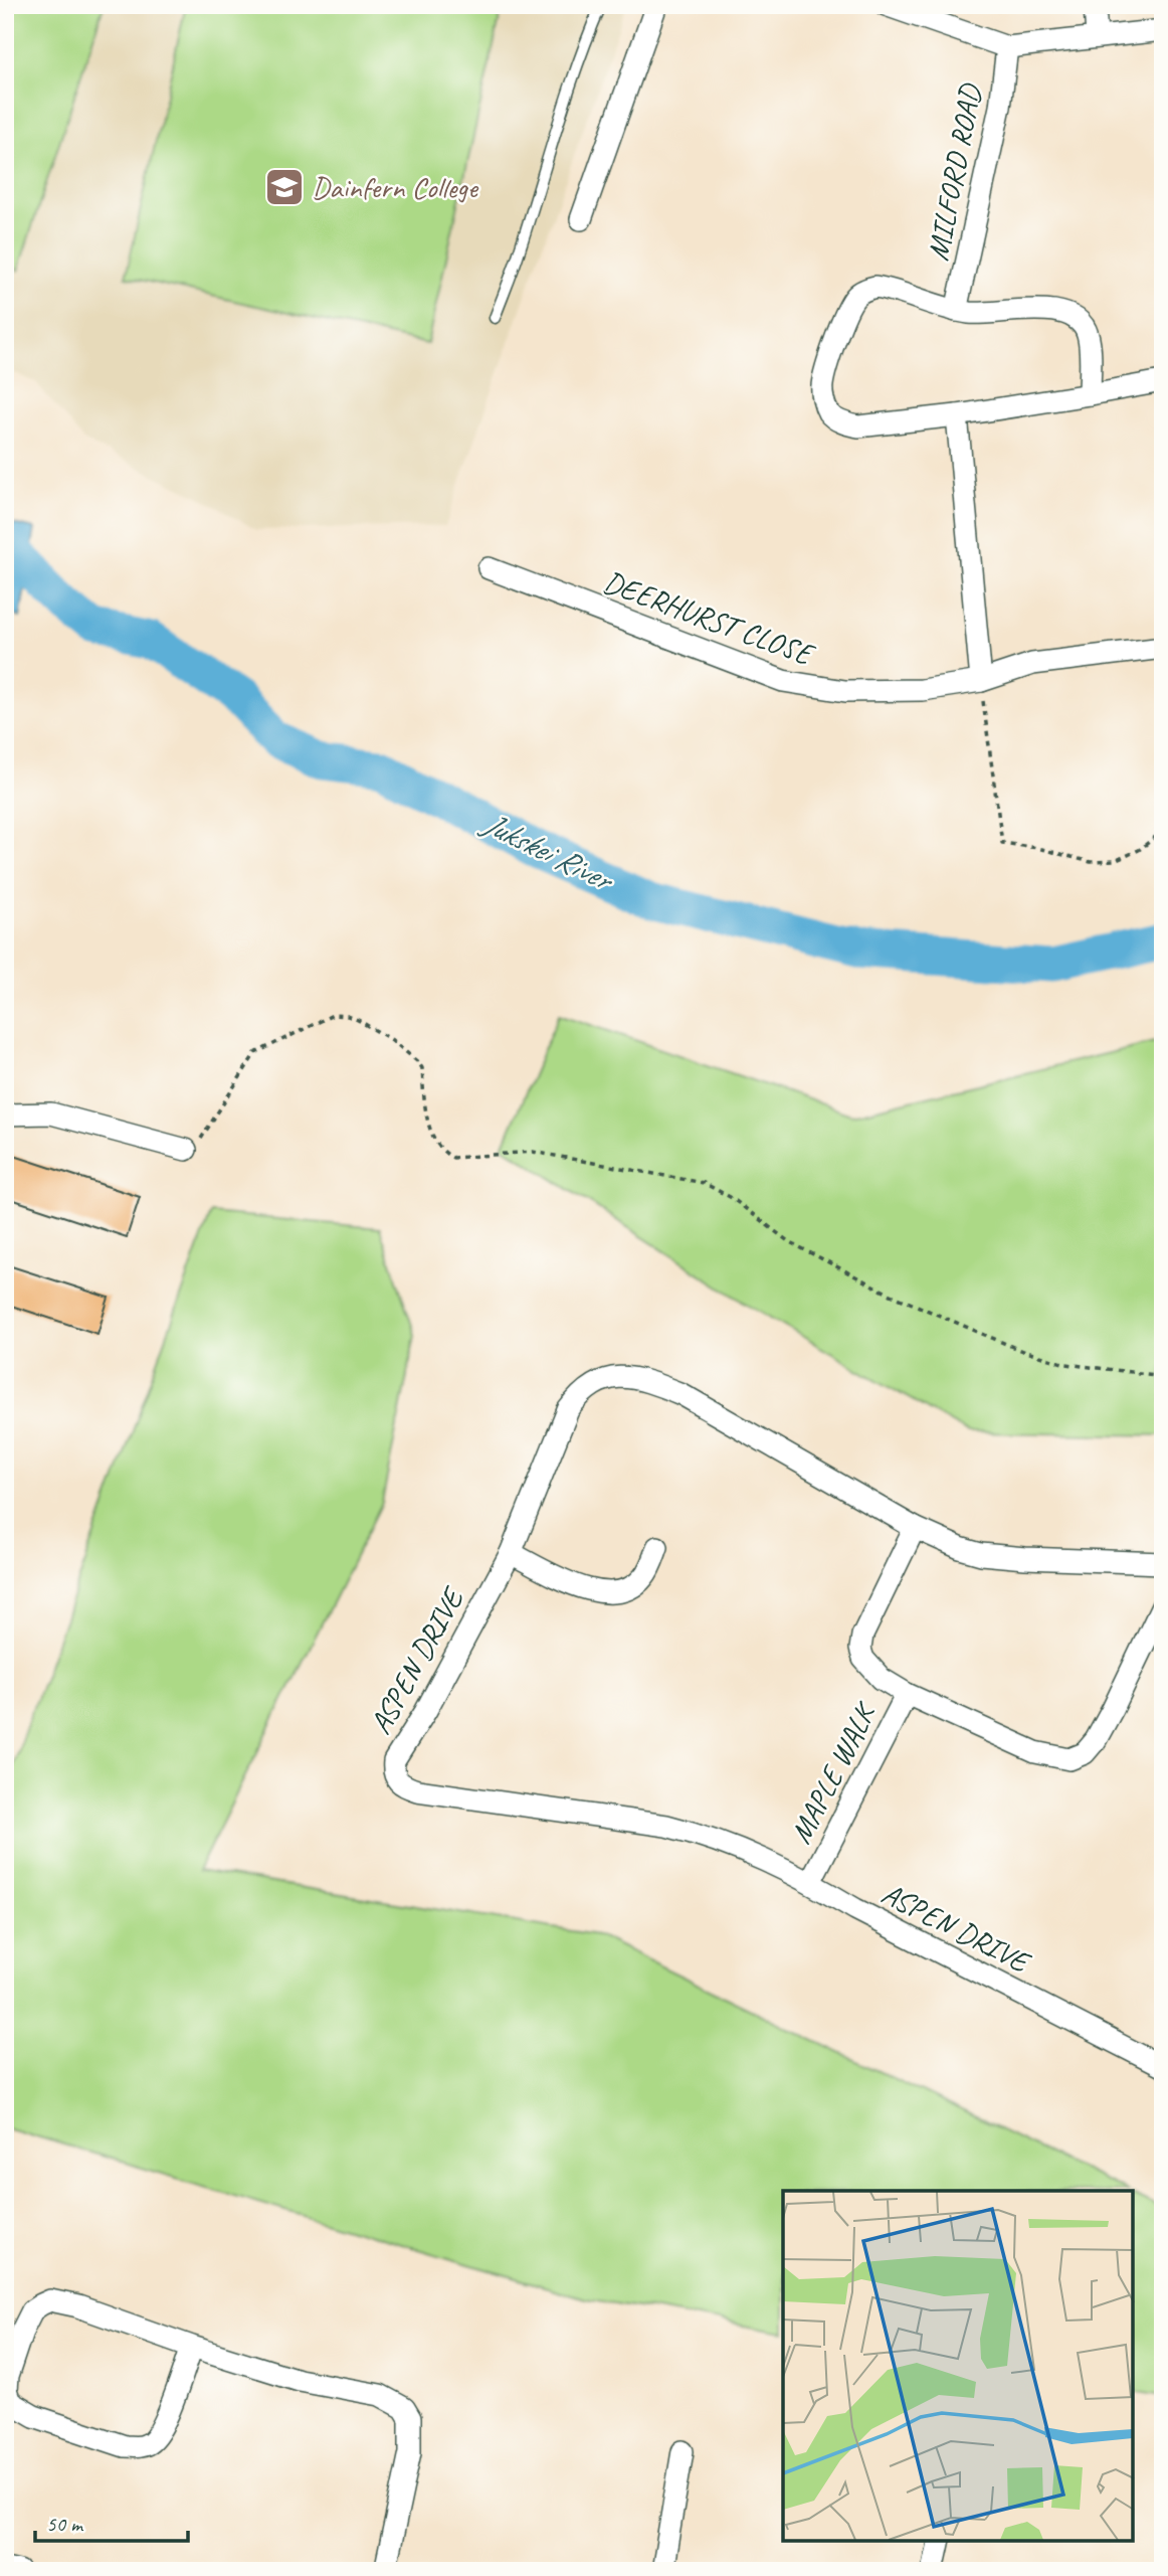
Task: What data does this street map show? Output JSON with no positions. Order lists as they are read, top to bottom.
{
  "streets": {
    "street": [
      "MILFORD ROAD",
      "DEERHURST CLOSE",
      "ASPEN DRIVE",
      "MAPLE WALK"
    ]
  },
  "crossings": [
    ["ASPEN DRIVE", "MAPLE WALK"]
  ],
  "water": ["Jukskei River"],
  "places": {
    "school or university": ["Dainfern College"]
  },
  "scale_bar": "50 m"
}
